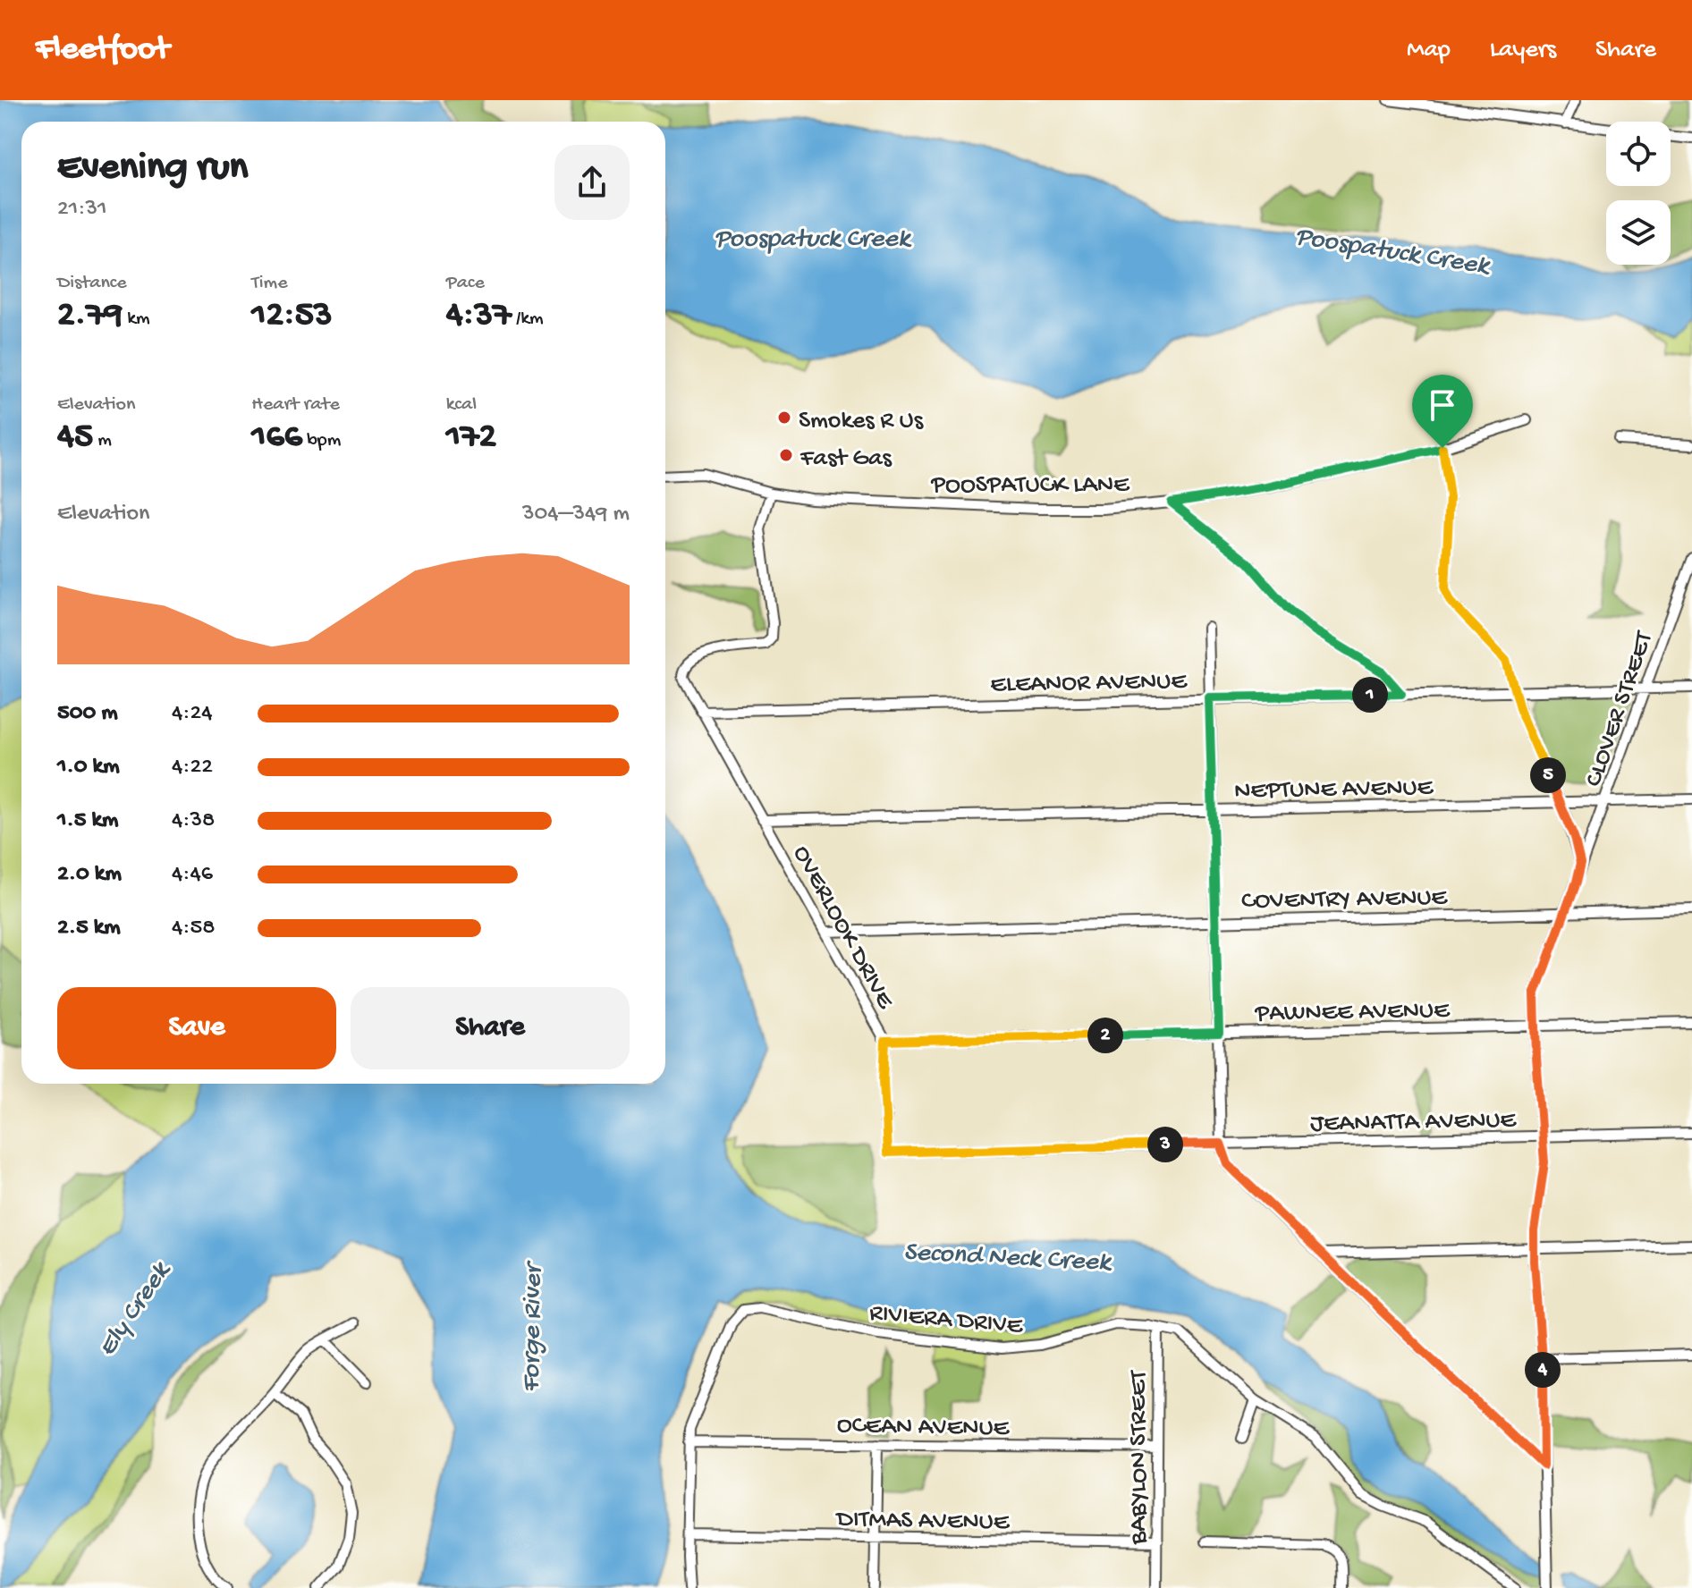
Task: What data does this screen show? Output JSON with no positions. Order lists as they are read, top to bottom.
{
  "streets": {
    "street": [
      "POOSPATUCK LANE",
      "ELEANOR AVENUE",
      "CLOVER STREET",
      "NEPTUNE AVENUE",
      "COVENTRY AVENUE",
      "OVERLOOK DRIVE",
      "PAWNEE AVENUE",
      "JEANATTA AVENUE",
      "RIVIERA DRIVE",
      "OCEAN AVENUE",
      "BABYLON STREET",
      "DITMAS AVENUE"
    ]
  },
  "crossings": [
    ["POOSPATUCK LANE", "OVERLOOK DRIVE"],
    ["ELEANOR AVENUE", "CLOVER STREET"],
    ["ELEANOR AVENUE", "OVERLOOK DRIVE"],
    ["CLOVER STREET", "NEPTUNE AVENUE"],
    ["CLOVER STREET", "COVENTRY AVENUE"],
    ["NEPTUNE AVENUE", "OVERLOOK DRIVE"],
    ["COVENTRY AVENUE", "OVERLOOK DRIVE"],
    ["OVERLOOK DRIVE", "PAWNEE AVENUE"],
    ["OVERLOOK DRIVE", "JEANATTA AVENUE"],
    ["RIVIERA DRIVE", "OCEAN AVENUE"],
    ["RIVIERA DRIVE", "BABYLON STREET"],
    ["RIVIERA DRIVE", "DITMAS AVENUE"],
    ["OCEAN AVENUE", "BABYLON STREET"],
    ["BABYLON STREET", "DITMAS AVENUE"]
  ],
  "water": [
    "Poospatuck Creek",
    "Second Neck Creek",
    "Ely Creek",
    "Forge River"
  ],
  "places": ["Smokes R Us", "Fast Gas"],
  "page": {
    "header": "Fleetfoot",
    "nav": ["Map", "Layers", "Share"],
    "heading": ["Evening run", "21:31"],
    "stats": [
      ["Distance", "2.79 km"],
      ["Time", "12:53"],
      ["Pace", "4:37 /km"],
      ["Elevation", "45 m"],
      ["Heart rate", "166 bpm"],
      ["kcal", "172"]
    ],
    "chart": ["Elevation", "304–349 m"],
    "pins": [
      "1",
      "5",
      "2",
      "3",
      "4"
    ],
    "list": [
      {
        "name": "500 m",
        "note": "4:24"
      },
      {
        "name": "1.0 km",
        "note": "4:22"
      },
      {
        "name": "1.5 km",
        "note": "4:38"
      },
      {
        "name": "2.0 km",
        "note": "4:46"
      },
      {
        "name": "2.5 km",
        "note": "4:58"
      }
    ],
    "buttons": ["Save", "Share"]
  }
}
